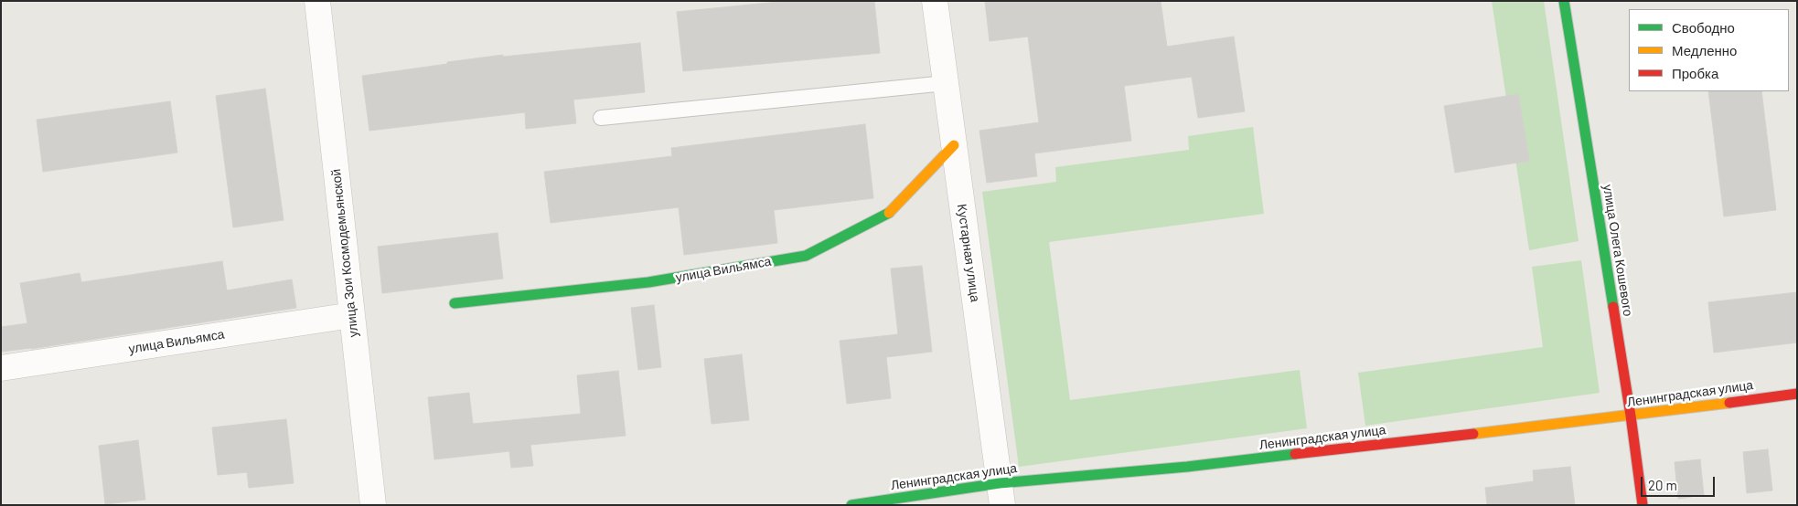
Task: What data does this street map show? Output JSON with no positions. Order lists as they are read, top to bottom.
{
  "streets": {
    "street": [
      "улица Олега Кошевого",
      "улица Зои Космодемьянской",
      "Кустарная улица",
      "улица Вильямса",
      "Ленинградская улица"
    ]
  },
  "crossings": [
    ["улица Олега Кошевого", "Ленинградская улица"],
    ["улица Зои Космодемьянской", "улица Вильямса"],
    ["Кустарная улица", "улица Вильямса"],
    ["Кустарная улица", "Ленинградская улица"]
  ],
  "legend": ["Свободно", "Медленно", "Пробка"],
  "scale_bar": "20 m"
}
